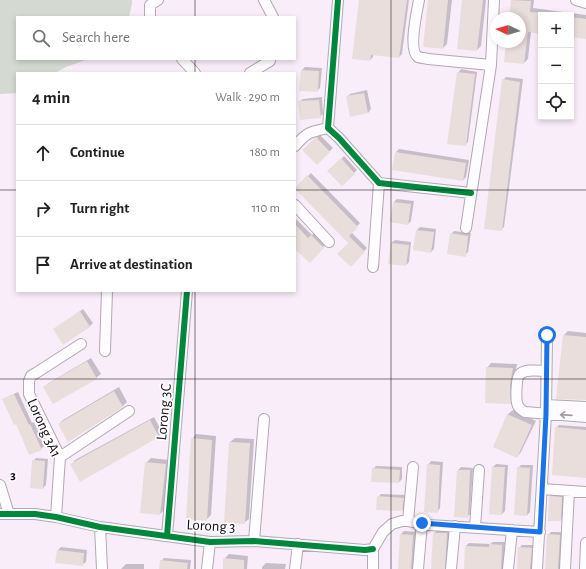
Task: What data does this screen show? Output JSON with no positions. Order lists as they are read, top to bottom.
{
  "streets": {
    "street": ["Lorong 3C", "Lorong 3A1", "Lorong 3"]
  },
  "crossings": [
    ["Lorong 3C", "Lorong 3"],
    ["Lorong 3A1", "Lorong 3"]
  ],
  "north": "left",
  "page": {
    "map_buttons": ["+", "−"],
    "search": "Search here",
    "heading": ["4 min", "Walk · 290 m"],
    "list": [
      ["Continue", "180 m"],
      ["Turn right", "110 m"],
      "Arrive at destination"
    ]
  },
  "grid": {
    "rows": ["3"]
  }
}
